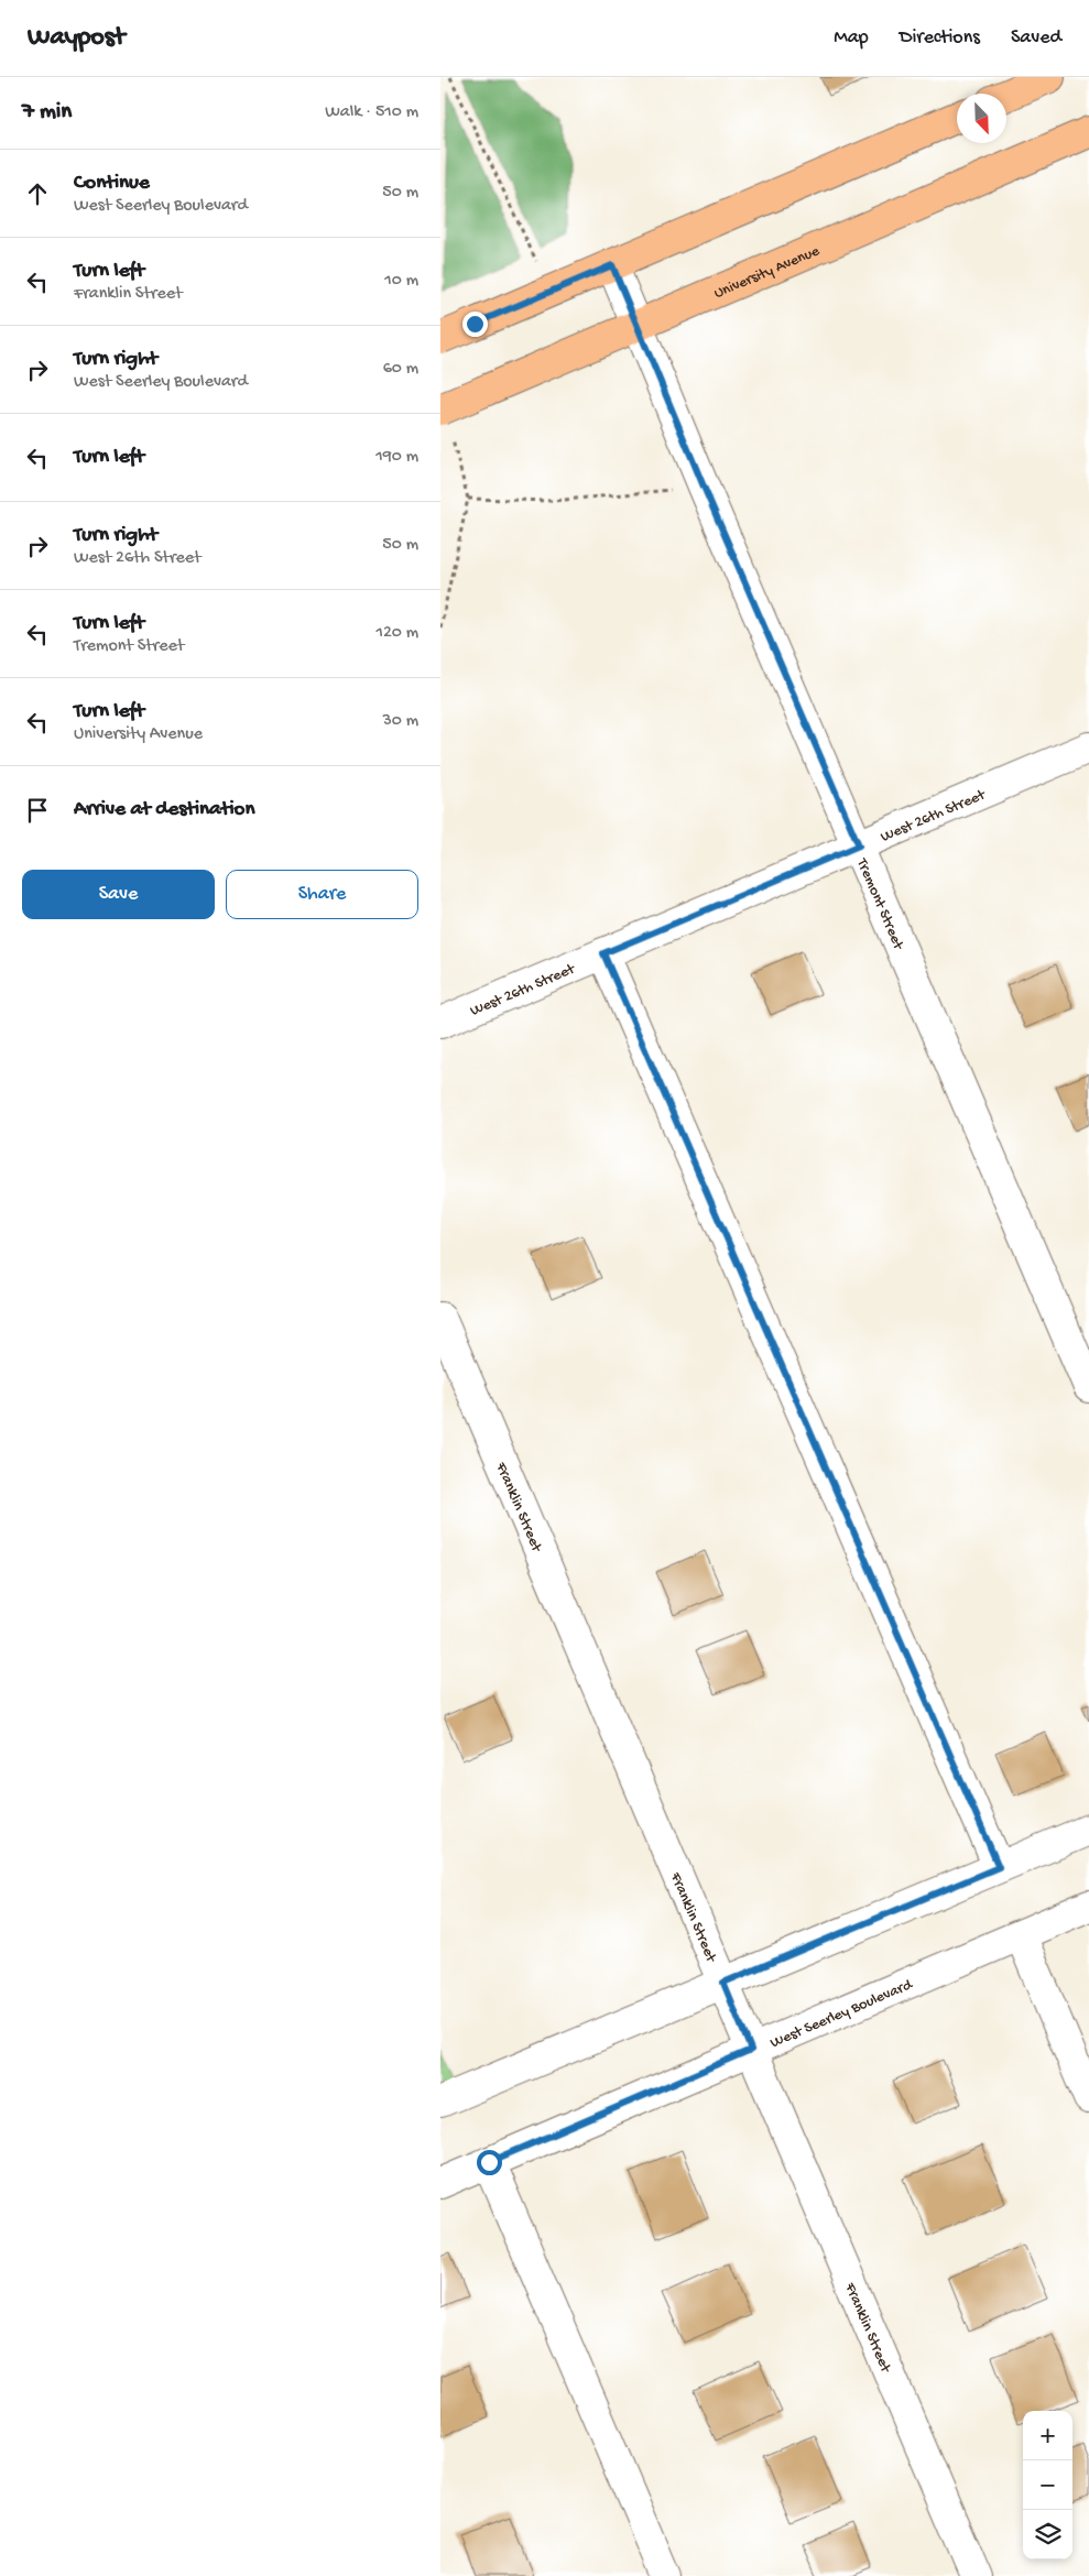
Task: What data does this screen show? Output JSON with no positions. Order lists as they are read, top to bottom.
{
  "streets": {
    "main road": ["University Avenue"],
    "street": [
      "West 26th Street",
      "Tremont Street",
      "Franklin Street",
      "West Seerley Boulevard"
    ]
  },
  "crossings": [
    ["University Avenue", "Tremont Street"],
    ["West 26th Street", "Tremont Street"],
    ["Franklin Street", "West Seerley Boulevard"]
  ],
  "north": "bottom right",
  "page": {
    "header": "Waypost",
    "nav": ["Map", "Directions", "Saved"],
    "heading": ["7 min", "Walk · 510 m"],
    "list": [
      ["Continue", "West Seerley Boulevard", "50 m"],
      ["Turn left", "Franklin Street", "10 m"],
      ["Turn right", "West Seerley Boulevard", "60 m"],
      ["Turn left", "190 m"],
      ["Turn right", "West 26th Street", "50 m"],
      ["Turn left", "Tremont Street", "120 m"],
      ["Turn left", "University Avenue", "30 m"],
      "Arrive at destination"
    ],
    "buttons": ["Save", "Share"],
    "map_buttons": ["+", "−"]
  }
}
